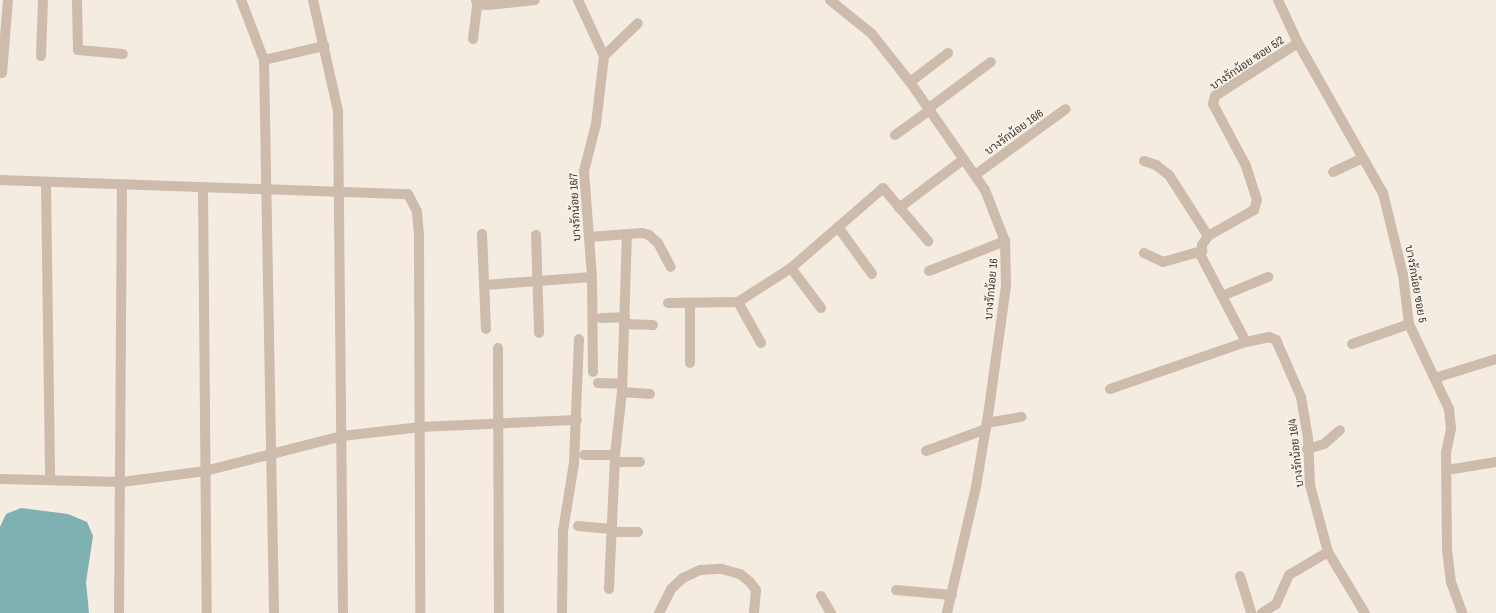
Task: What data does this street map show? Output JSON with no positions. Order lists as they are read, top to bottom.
{
  "streets": {
    "street": [
      "บางรักน้อย ซอย 5/2",
      "บางรักน้อย 16/6",
      "บางรักน้อย 16/7",
      "บางรักน้อย ซอย 5",
      "บางรักน้อย 16",
      "บางรักน้อย 16/4"
    ]
  },
  "crossings": [
    ["บางรักน้อย ซอย 5/2", "บางรักน้อย ซอย 5"],
    ["บางรักน้อย 16/6", "บางรักน้อย 16"]
  ]
}
